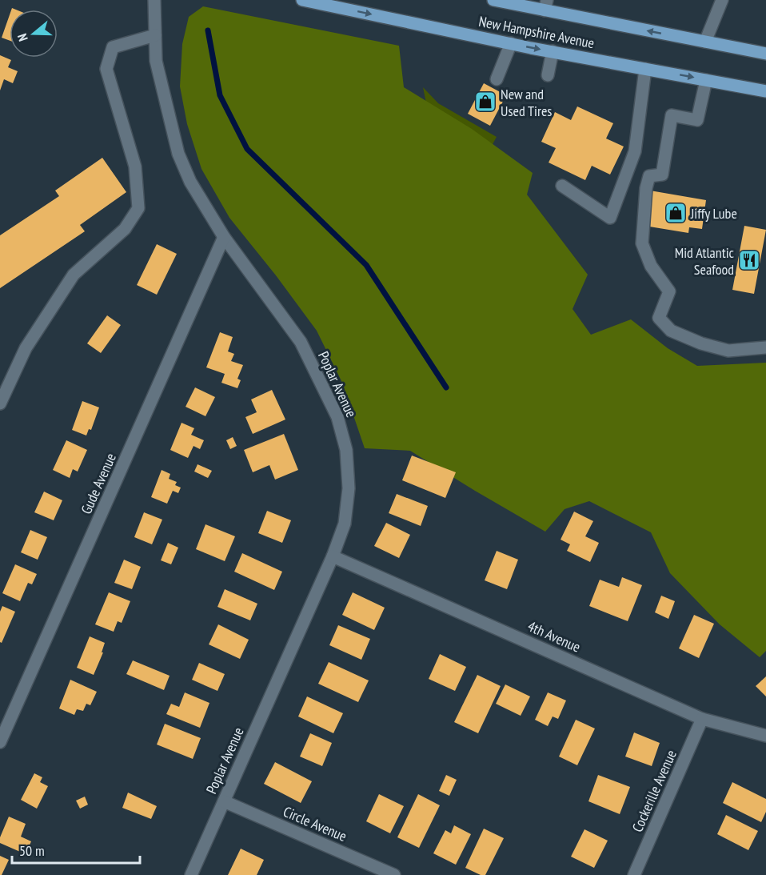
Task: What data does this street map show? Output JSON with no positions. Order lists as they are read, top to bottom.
{
  "streets": {
    "main road": ["New Hampshire Avenue"],
    "street": [
      "Poplar Avenue",
      "Gude Avenue",
      "4th Avenue",
      "Cockerille Avenue",
      "Circle Avenue"
    ]
  },
  "crossings": [
    ["Poplar Avenue", "Gude Avenue"],
    ["Poplar Avenue", "4th Avenue"],
    ["Poplar Avenue", "Circle Avenue"],
    ["4th Avenue", "Cockerille Avenue"]
  ],
  "places": {
    "shop": ["New and Used Tires", "Jiffy Lube"],
    "restaurant": ["Mid Atlantic Seafood"]
  },
  "scale_bar": "50 m",
  "north": "left"
}
